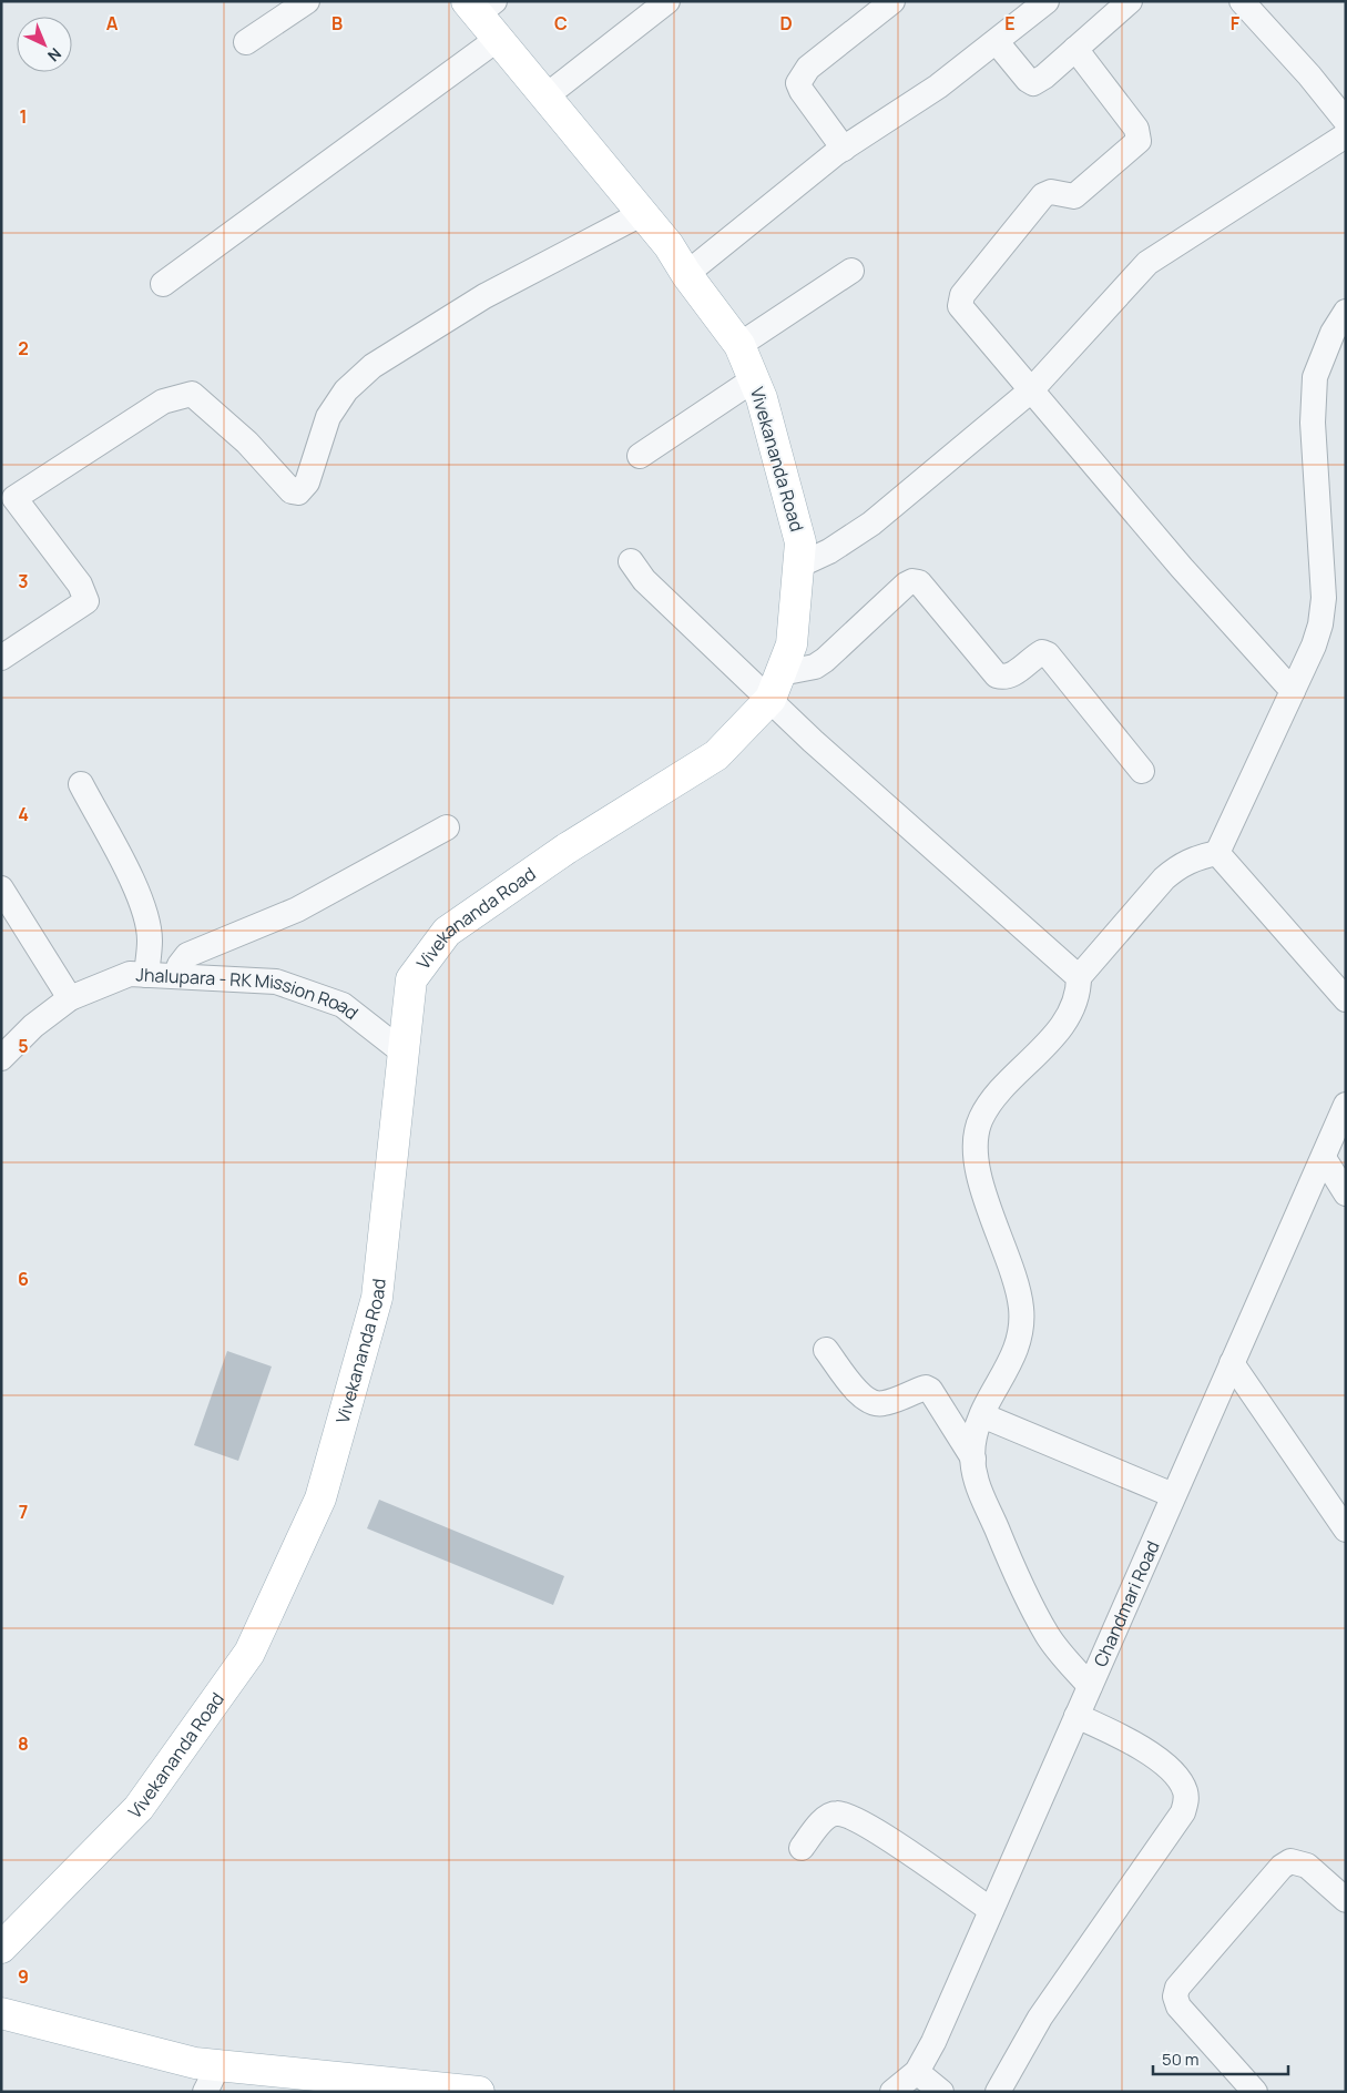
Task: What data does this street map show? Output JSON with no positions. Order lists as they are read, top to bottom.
{
  "streets": {
    "main road": ["Vivekananda Road"],
    "street": ["Jhalupara - RK Mission Road", "Chandmari Road"]
  },
  "crossings": [
    ["Vivekananda Road", "Jhalupara - RK Mission Road"]
  ],
  "scale_bar": "50 m",
  "north": "bottom right",
  "grid": {
    "columns": [
      "A",
      "B",
      "C",
      "D",
      "E",
      "F"
    ],
    "rows": [
      "1",
      "2",
      "3",
      "4",
      "5",
      "6",
      "7",
      "8",
      "9"
    ]
  }
}
